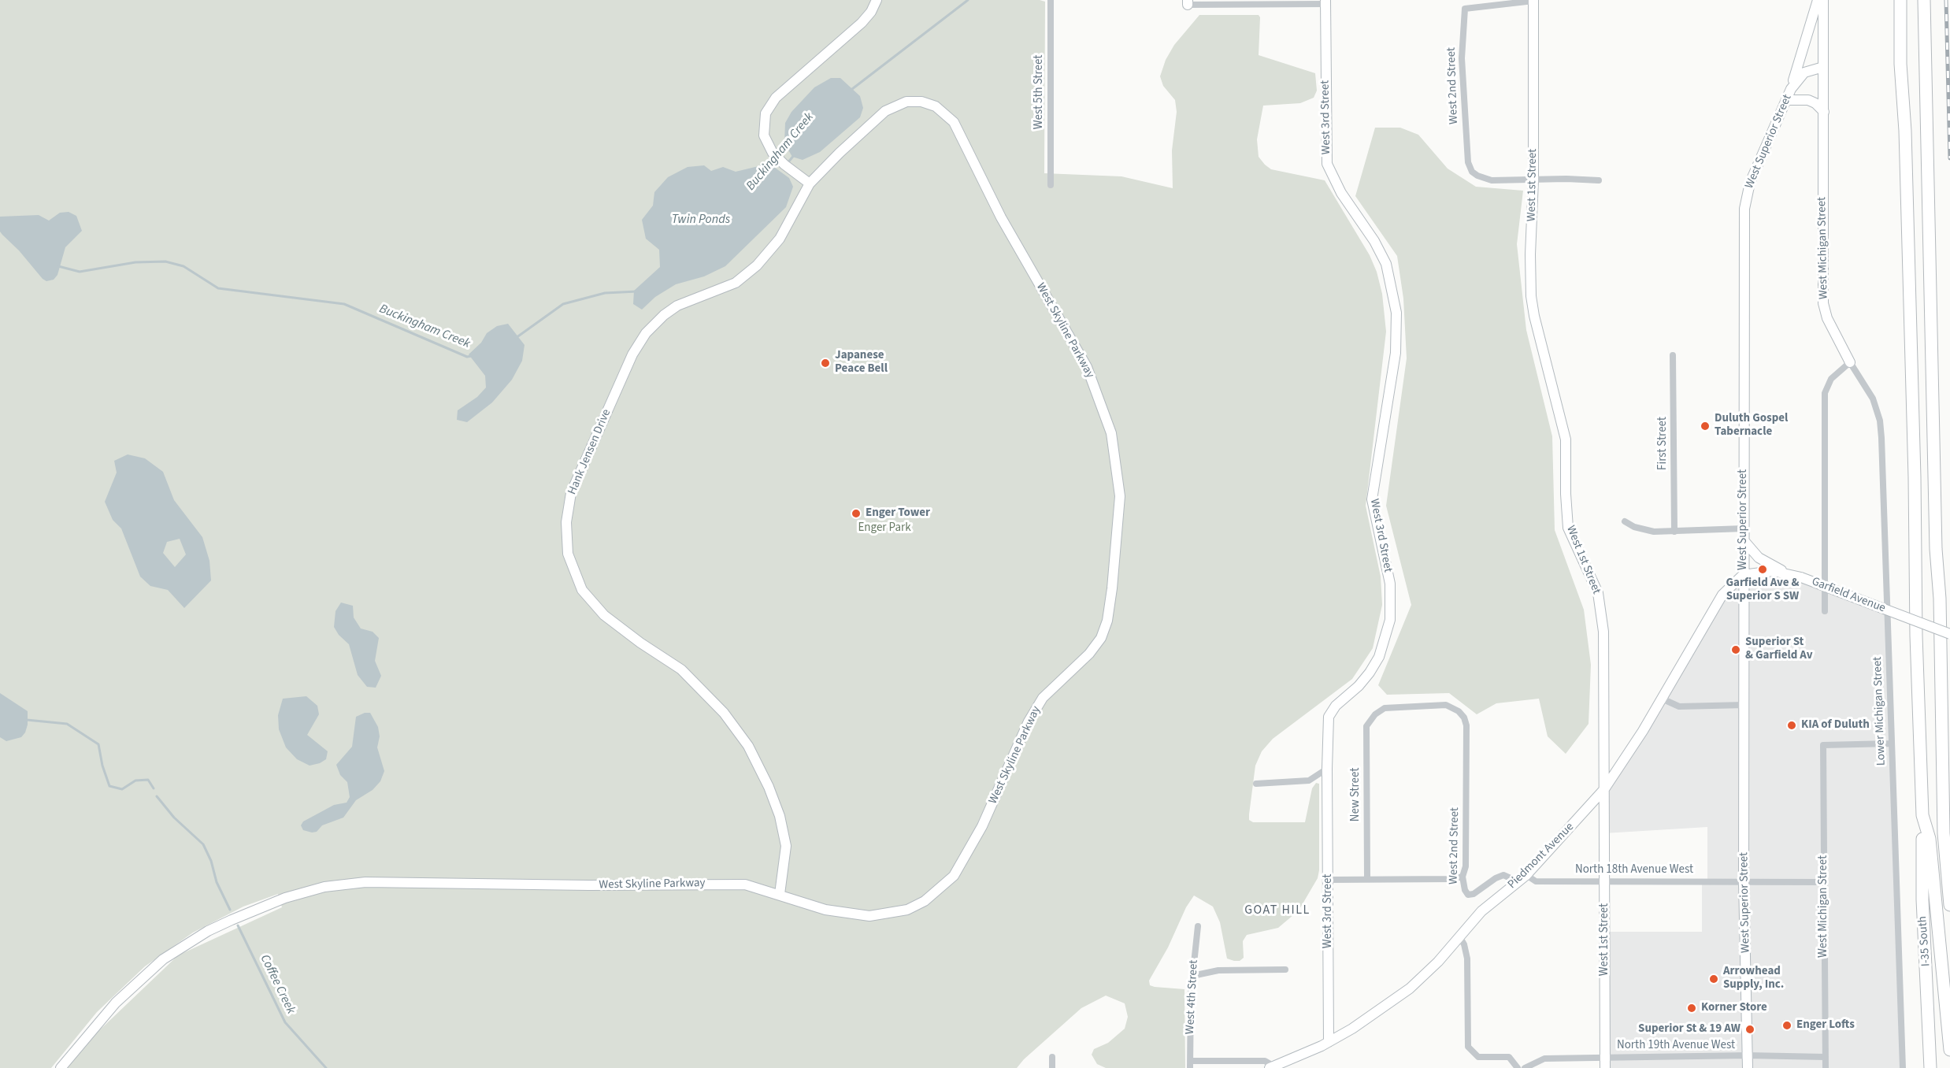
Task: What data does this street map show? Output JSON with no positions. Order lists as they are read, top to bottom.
{
  "streets": {
    "highway": ["I-35 South"],
    "street": [
      "West 2nd Street",
      "West 5th Street",
      "West 3rd Street",
      "West Superior Street",
      "West 1st Street",
      "West Michigan Street",
      "West Skyline Parkway",
      "First Street",
      "Hank Jensen Drive",
      "Garfield Avenue",
      "Lower Michigan Street",
      "New Street",
      "Piedmont Avenue",
      "North 18th Avenue West",
      "West 4th Street",
      "North 19th Avenue West"
    ]
  },
  "crossings": [
    ["West 2nd Street", "West 1st Street"],
    ["West 2nd Street", "New Street"],
    ["West 2nd Street", "Piedmont Avenue"],
    ["West 3rd Street", "Piedmont Avenue"],
    ["West Superior Street", "West Michigan Street"],
    ["West Superior Street", "Garfield Avenue"],
    ["West Superior Street", "Piedmont Avenue"],
    ["West Superior Street", "North 18th Avenue West"],
    ["West Superior Street", "North 19th Avenue West"],
    ["West 1st Street", "Piedmont Avenue"],
    ["West 1st Street", "North 18th Avenue West"],
    ["West 1st Street", "North 19th Avenue West"],
    ["West Michigan Street", "Lower Michigan Street"],
    ["West Michigan Street", "North 18th Avenue West"],
    ["West Michigan Street", "North 19th Avenue West"],
    ["West Skyline Parkway", "Hank Jensen Drive"],
    ["Garfield Avenue", "Piedmont Avenue"],
    ["Piedmont Avenue", "North 18th Avenue West"]
  ],
  "districts": ["GOAT HILL"],
  "water": ["Buckingham Creek", "Twin Ponds", "Coffee Creek"],
  "parks": ["Enger Park"],
  "places": [
    "Japanese Peace Bell",
    "Duluth Gospel Tabernacle",
    "Enger Tower",
    "Garfield Ave & Superior S SW",
    "Superior St & Garfield Av",
    "KIA of Duluth",
    "Arrowhead Supply, Inc.",
    "Korner Store",
    "Enger Lofts",
    "Superior St & 19 AW"
  ]
}
